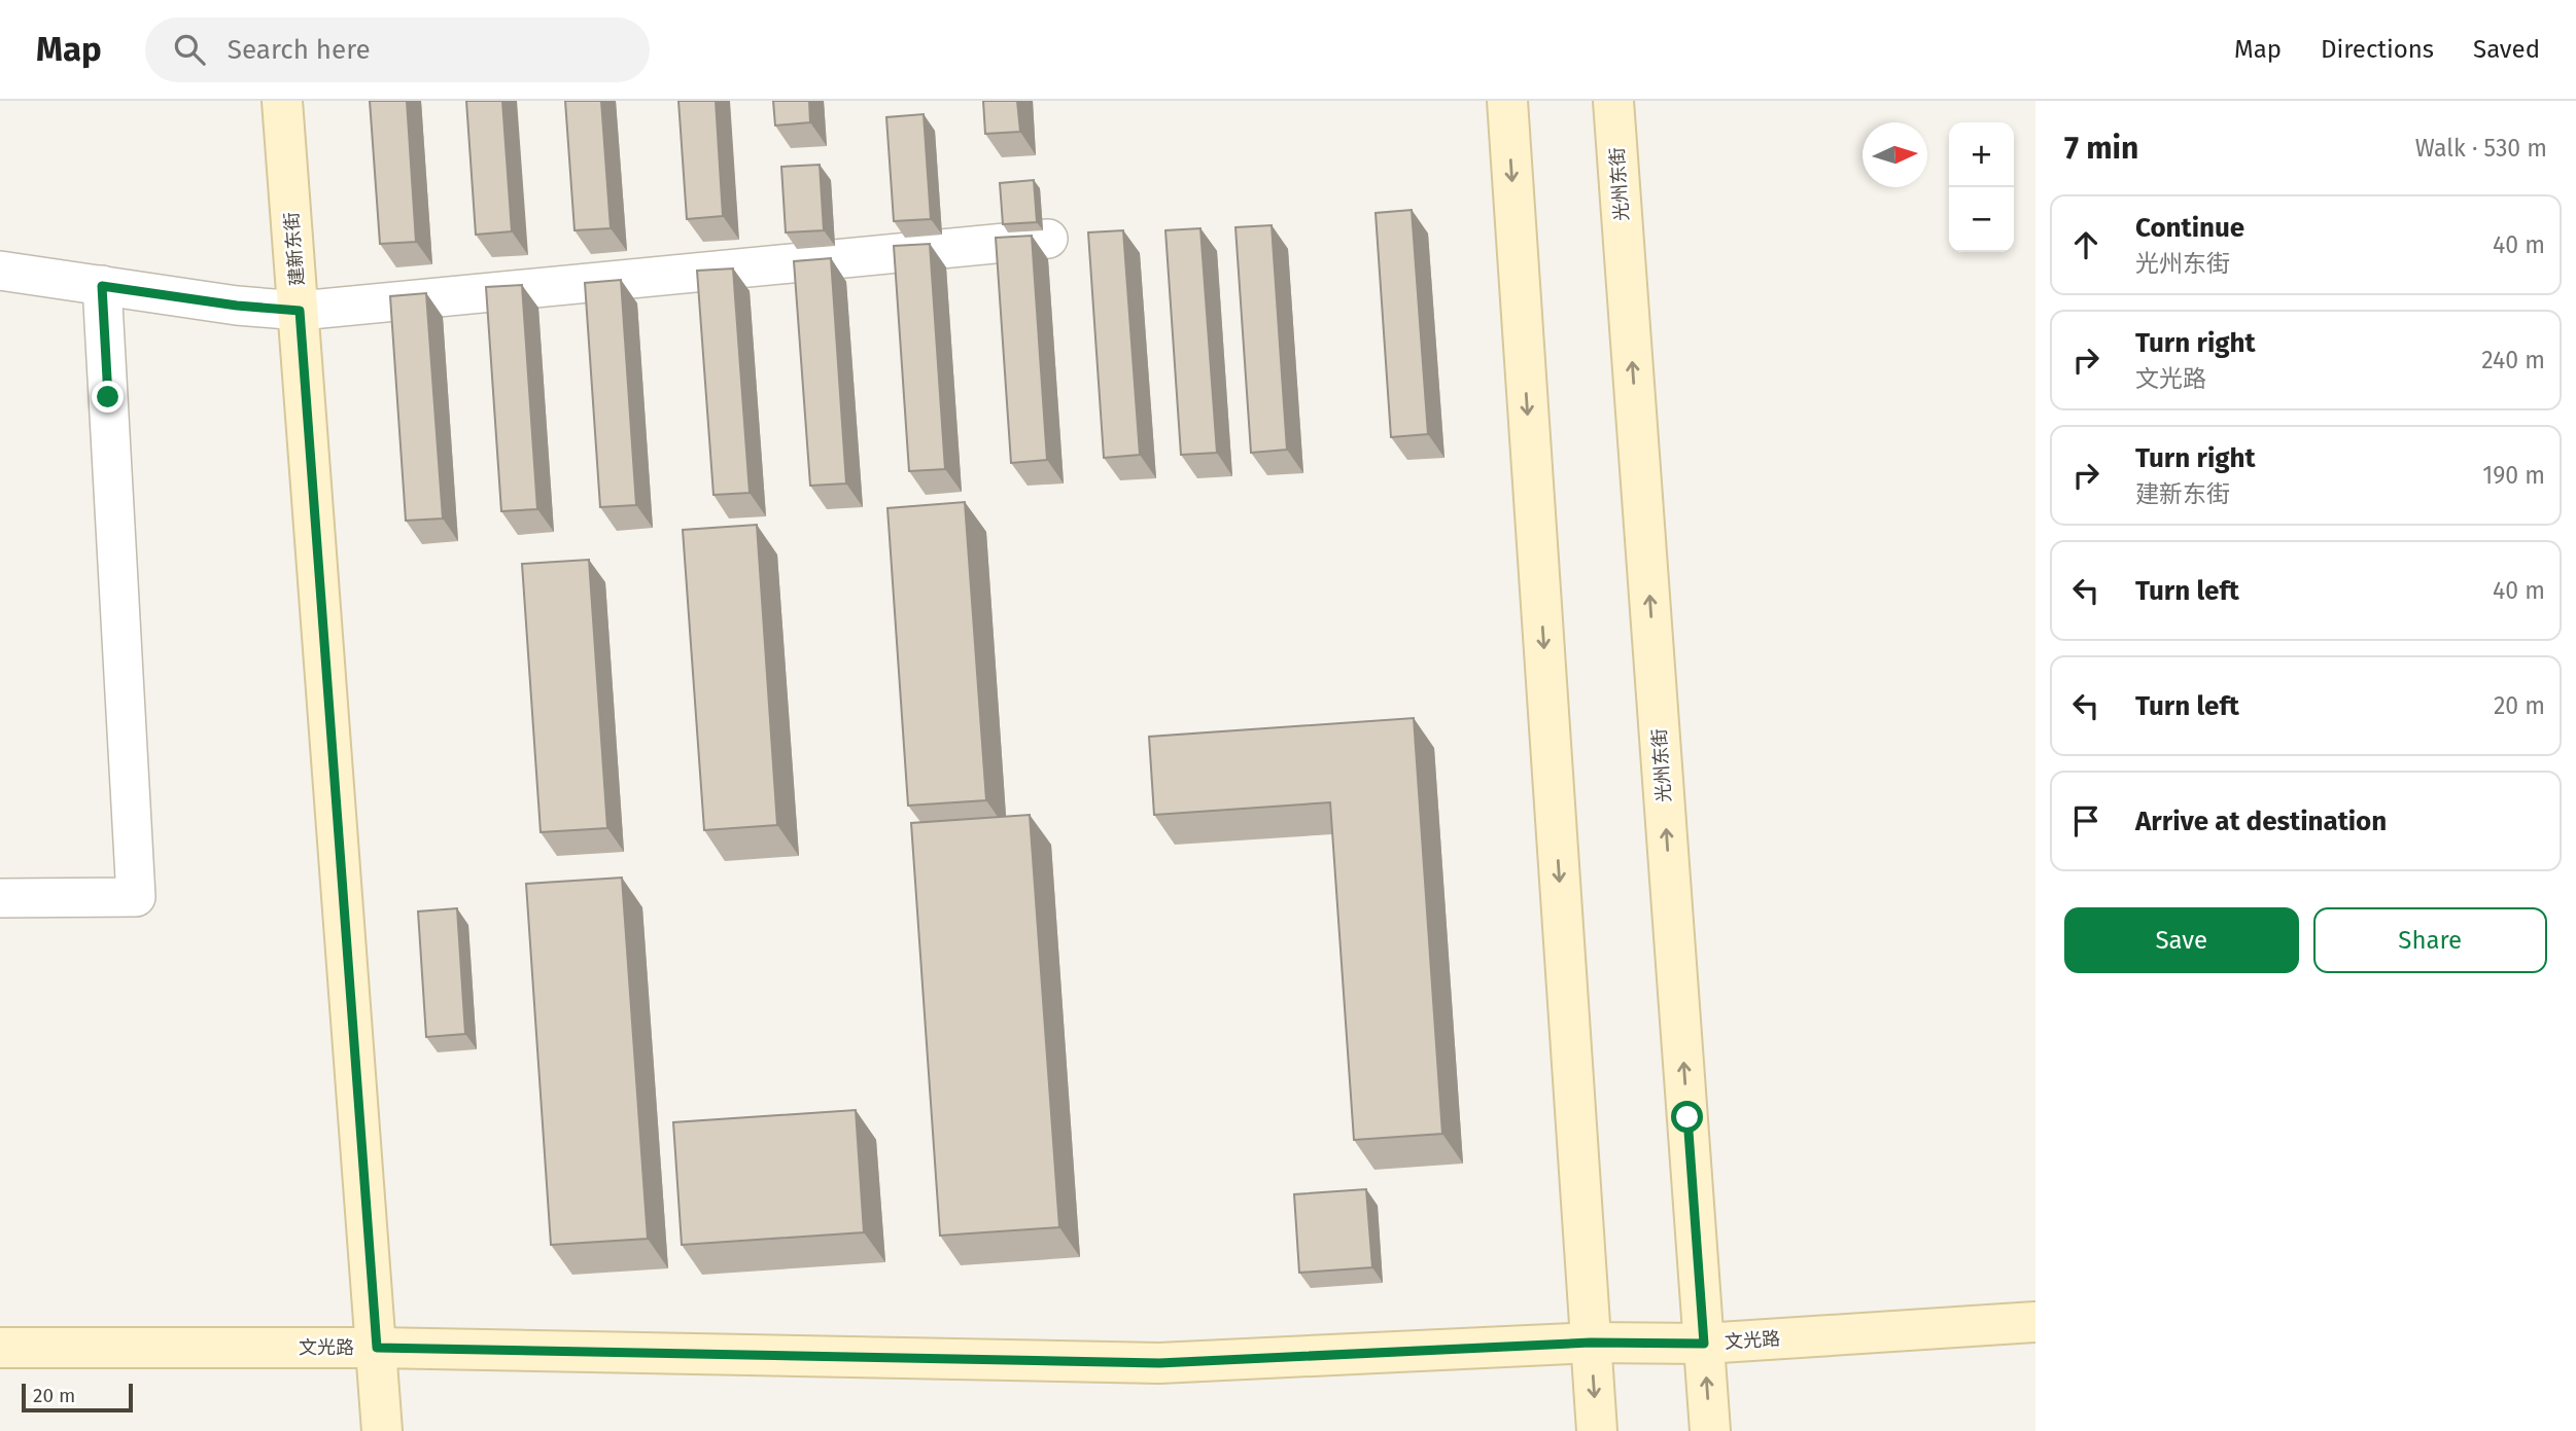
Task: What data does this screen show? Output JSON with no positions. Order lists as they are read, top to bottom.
{
  "streets": {
    "street": ["光州东街", "建新东街", "文光路"]
  },
  "crossings": [
    ["光州东街", "文光路"],
    ["建新东街", "文光路"]
  ],
  "scale_bar": "20 m",
  "north": "right",
  "page": {
    "header": "Map",
    "search": "Search here",
    "nav": ["Map", "Directions", "Saved"],
    "heading": ["7 min", "Walk · 530 m"],
    "map_buttons": ["+", "−"],
    "list": [
      ["Continue", "光州东街", "40 m"],
      ["Turn right", "文光路", "240 m"],
      ["Turn right", "建新东街", "190 m"],
      ["Turn left", "40 m"],
      ["Turn left", "20 m"],
      "Arrive at destination"
    ],
    "buttons": ["Save", "Share"],
    "scale": "20 m"
  }
}
